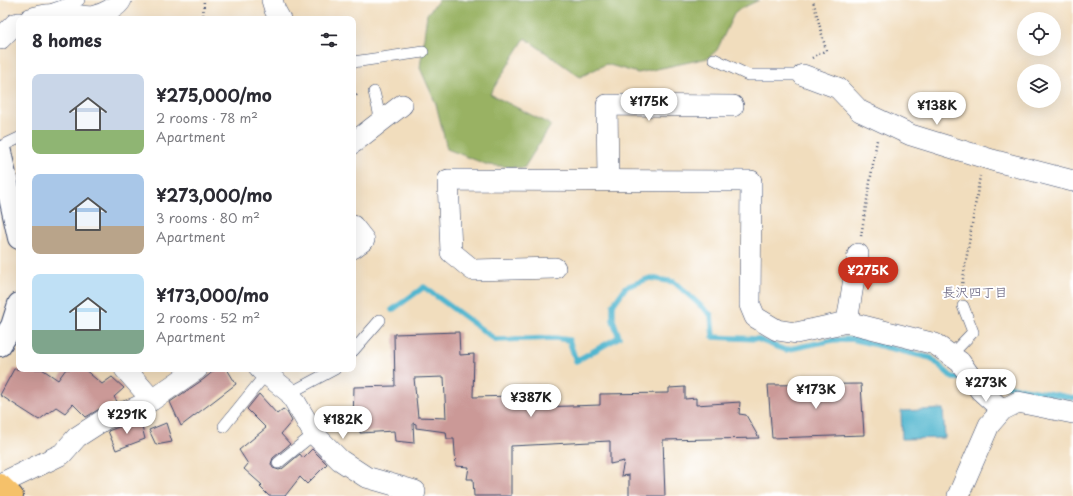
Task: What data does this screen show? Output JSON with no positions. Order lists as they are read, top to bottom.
{
  "districts": ["長沢四丁目"],
  "page": {
    "heading": "8 homes",
    "list": [
      {
        "name": "¥275,000/mo",
        "note": "2 rooms · 78 m² · Apartment"
      },
      {
        "name": "¥273,000/mo",
        "note": "3 rooms · 80 m² · Apartment"
      },
      {
        "name": "¥173,000/mo",
        "note": "2 rooms · 52 m² · Apartment"
      }
    ],
    "price": [
      "¥175K",
      "¥138K",
      "¥275K",
      "¥273K",
      "¥173K",
      "¥387K",
      "¥291K",
      "¥182K"
    ]
  }
}
